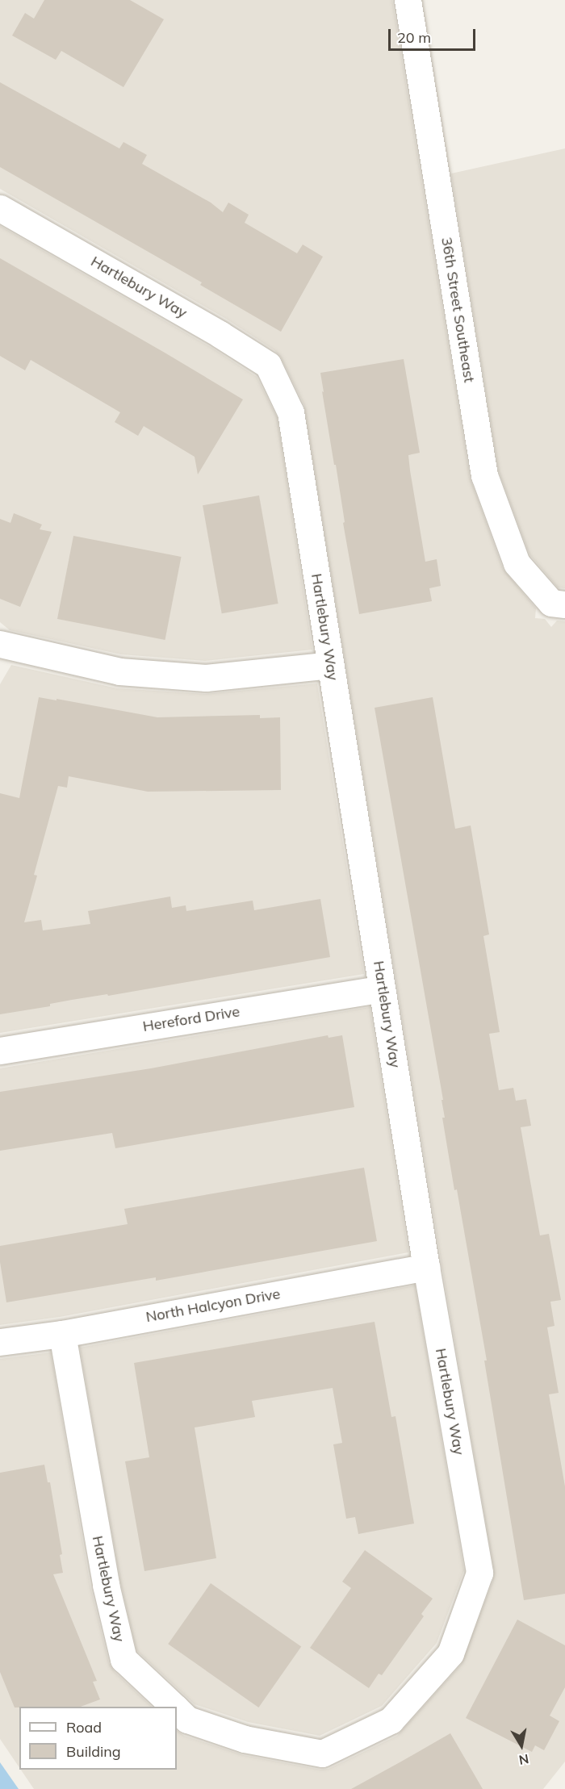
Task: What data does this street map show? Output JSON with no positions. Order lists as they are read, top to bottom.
{
  "streets": {
    "street": [
      "Hartlebury Way",
      "36th Street Southeast",
      "Hereford Drive",
      "North Halcyon Drive"
    ]
  },
  "crossings": [
    ["Hartlebury Way", "Hereford Drive"],
    ["Hartlebury Way", "North Halcyon Drive"]
  ],
  "legend": ["Road", "Building"],
  "scale_bar": "20 m",
  "north": "bottom"
}
